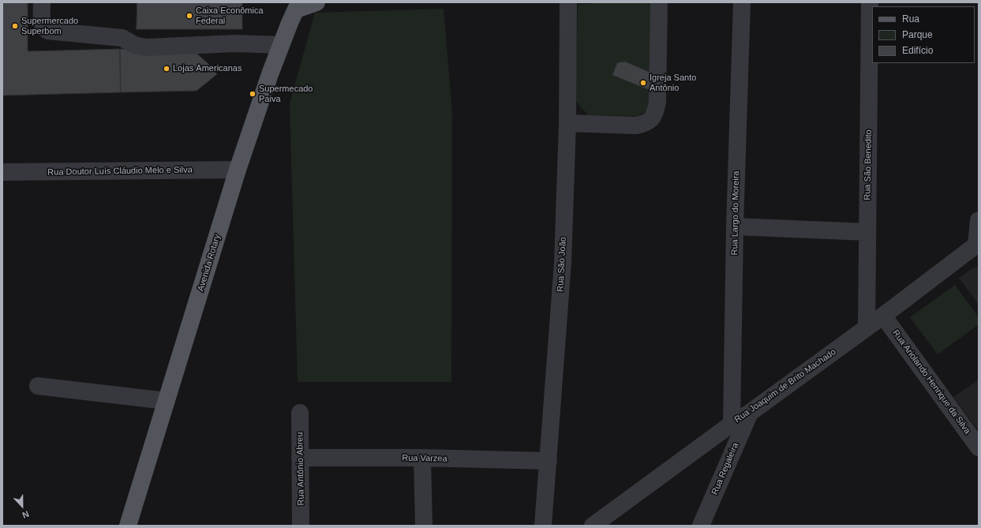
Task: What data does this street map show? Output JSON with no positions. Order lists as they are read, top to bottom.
{
  "streets": {
    "main road": ["Avenida Rotary"],
    "street": [
      "Rua São Benedito",
      "Rua Doutor Luís Cláudio Melo e Silva",
      "Rua Largo do Moreira",
      "Rua São João",
      "Rua Ariolando Henrique da Silva",
      "Rua Joaquim de Brito Machado",
      "Rua Varzea",
      "Rua Antônio Abreu",
      "Rua Regaleira"
    ]
  },
  "crossings": [
    ["Rua São Benedito", "Rua Joaquim de Brito Machado"],
    ["Rua Doutor Luís Cláudio Melo e Silva", "Avenida Rotary"],
    ["Rua Largo do Moreira", "Rua Joaquim de Brito Machado"],
    ["Rua São João", "Rua Varzea"],
    ["Rua Ariolando Henrique da Silva", "Rua Joaquim de Brito Machado"],
    ["Rua Joaquim de Brito Machado", "Rua Regaleira"],
    ["Rua Varzea", "Rua Antônio Abreu"]
  ],
  "places": [
    "Caixa Econômica Federal",
    "Supermercado Superbom",
    "Lojas Americanas",
    "Igreja Santo Antônio",
    "Supermecado Paiva"
  ],
  "legend": ["Rua", "Parque", "Edifício"],
  "north": "bottom"
}
